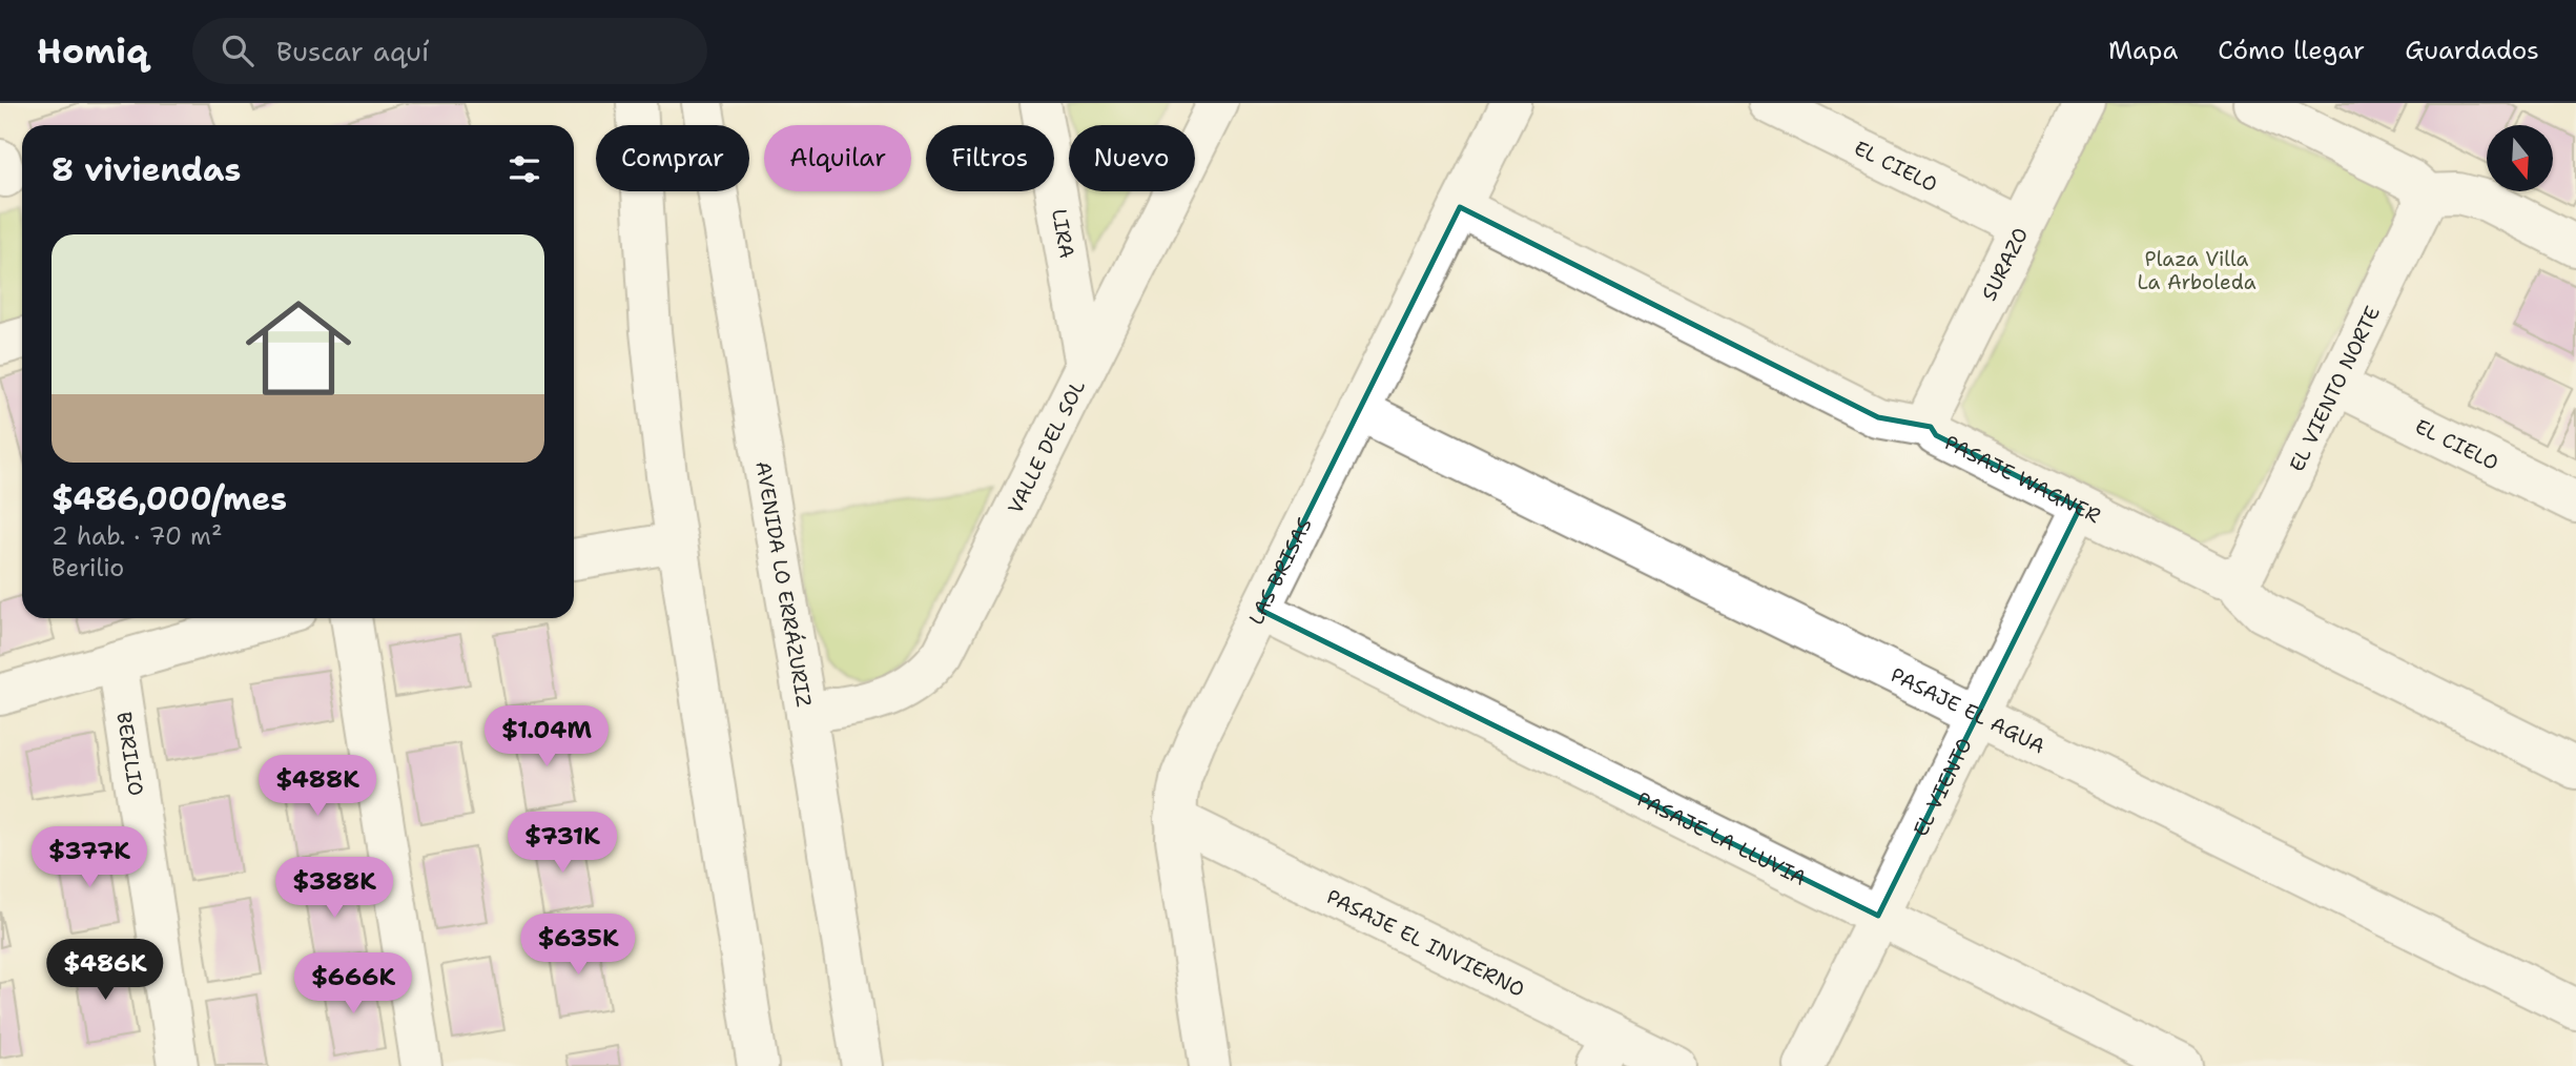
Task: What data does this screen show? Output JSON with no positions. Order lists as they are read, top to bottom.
{
  "streets": {
    "street": [
      "EL CIELO",
      "LIRA",
      "SURAZO",
      "EL VIENTO NORTE",
      "VALLE DEL SOL",
      "PASAJE WAGNER",
      "LAS BRISAS",
      "AVENIDA LO ERRÁZURIZ",
      "PASAJE EL AGUA",
      "BERILIO",
      "EL VIENTO",
      "PASAJE LA LLUVIA",
      "PASAJE EL INVIERNO"
    ]
  },
  "crossings": [
    ["EL CIELO", "SURAZO"],
    ["EL CIELO", "EL VIENTO NORTE"],
    ["LIRA", "VALLE DEL SOL"],
    ["SURAZO", "PASAJE WAGNER"],
    ["EL VIENTO NORTE", "PASAJE WAGNER"],
    ["VALLE DEL SOL", "AVENIDA LO ERRÁZURIZ"],
    ["PASAJE WAGNER", "LAS BRISAS"],
    ["PASAJE WAGNER", "EL VIENTO"],
    ["LAS BRISAS", "PASAJE EL AGUA"],
    ["LAS BRISAS", "PASAJE LA LLUVIA"],
    ["LAS BRISAS", "PASAJE EL INVIERNO"],
    ["PASAJE EL AGUA", "EL VIENTO"],
    ["EL VIENTO", "PASAJE LA LLUVIA"]
  ],
  "parks": ["Plaza Villa La Arboleda"],
  "north": "bottom",
  "page": {
    "header": "Homiq",
    "search": "Buscar aquí",
    "nav": ["Mapa", "Cómo llegar", "Guardados"],
    "chip": [
      "Comprar",
      "Alquilar",
      "Filtros",
      "Nuevo"
    ],
    "heading": "8 viviendas",
    "list": [
      {
        "name": "$486,000/mes",
        "note": "2 hab. · 70 m² · Berilio"
      }
    ],
    "price": [
      "$1.04M",
      "$488K",
      "$731K",
      "$377K",
      "$388K",
      "$635K",
      "$486K",
      "$666K"
    ]
  }
}
